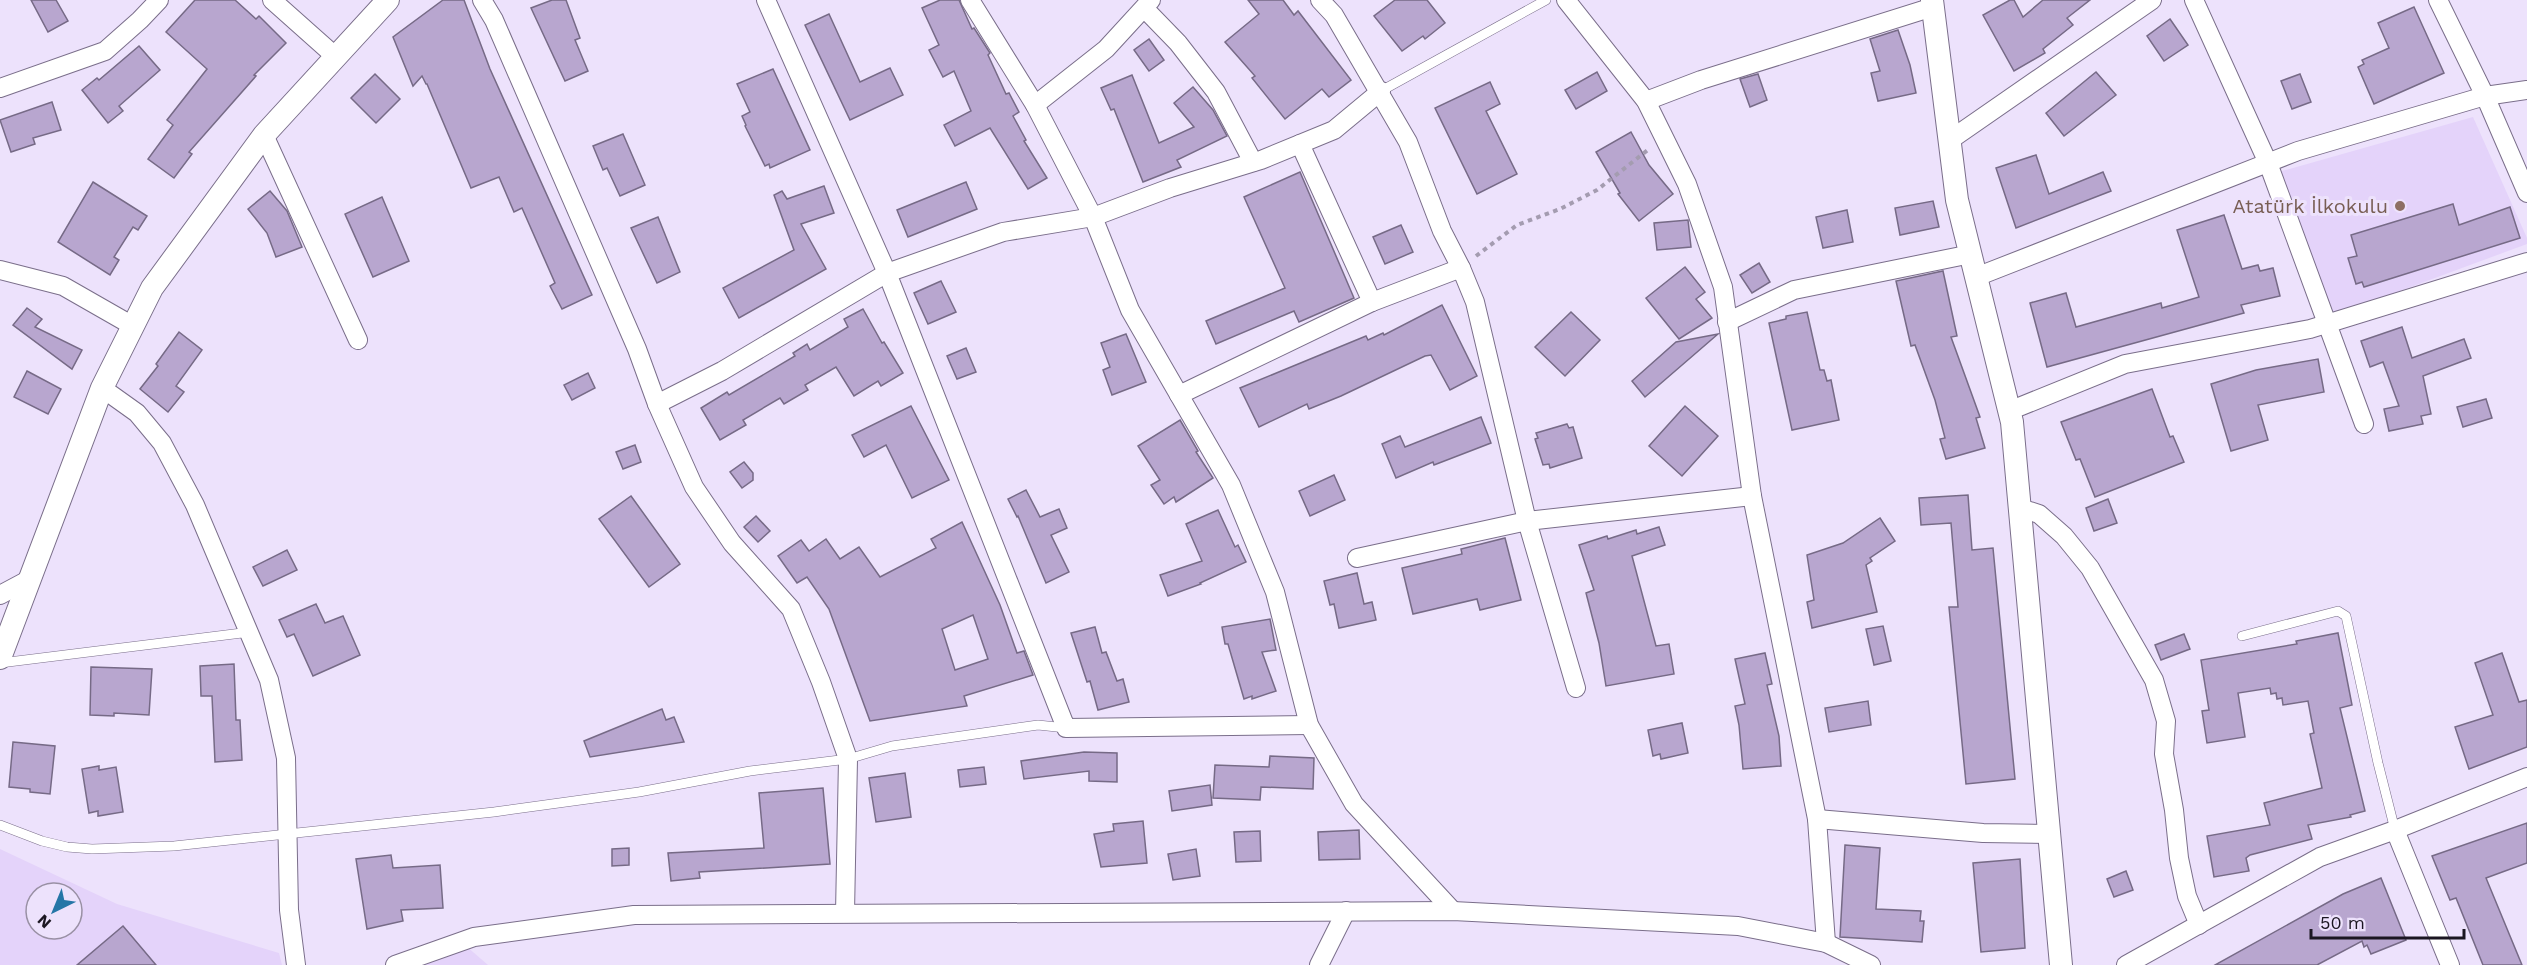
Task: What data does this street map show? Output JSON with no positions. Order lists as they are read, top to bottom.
{
  "places": ["Atatürk İlkokulu"],
  "scale_bar": "50 m",
  "north": "bottom left"
}
